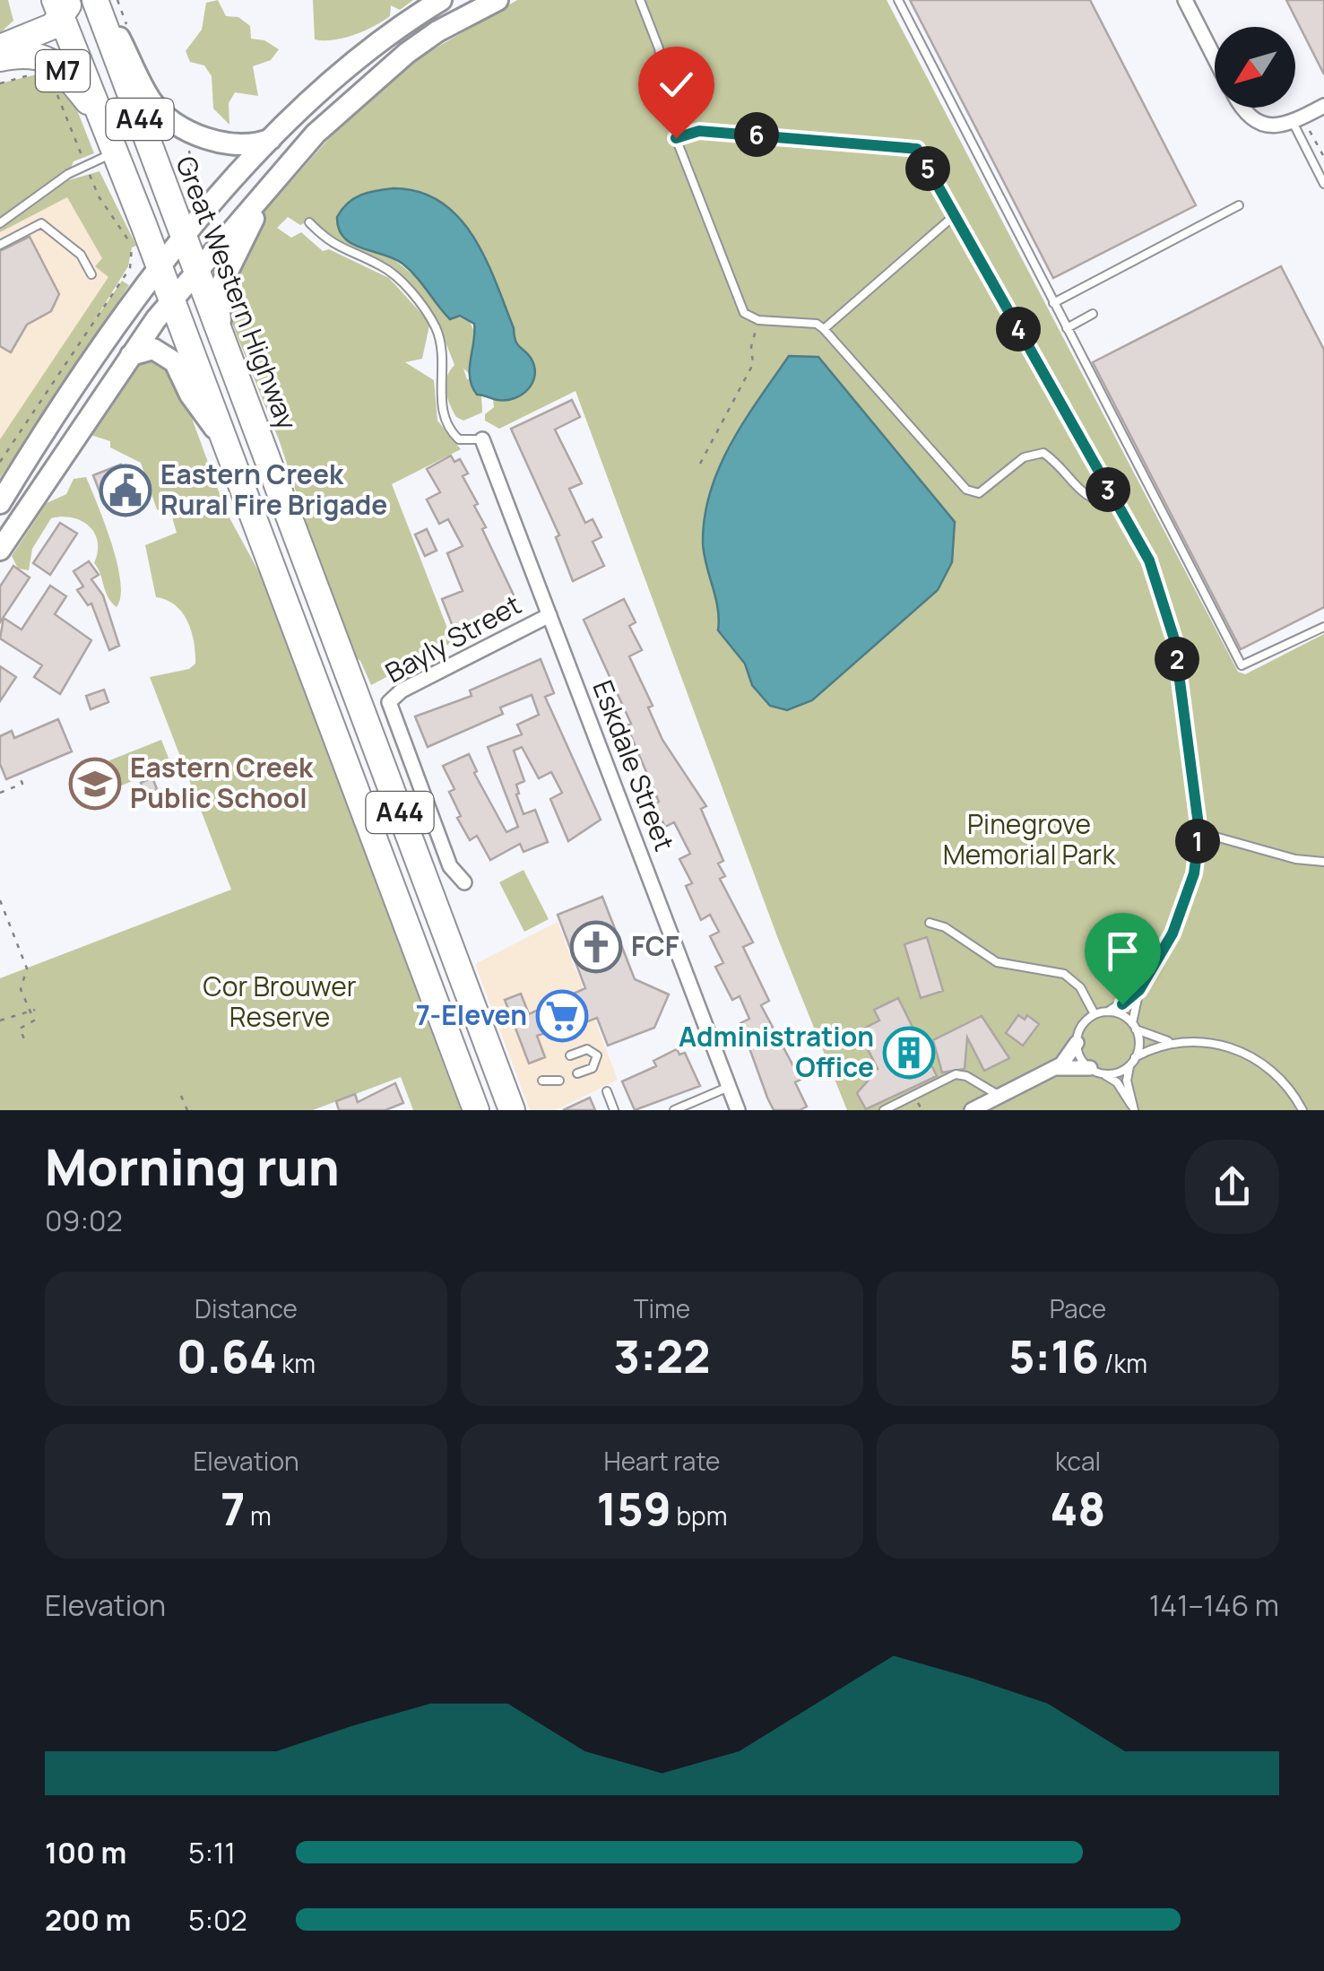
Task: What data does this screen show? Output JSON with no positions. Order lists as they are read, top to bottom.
{
  "streets": {
    "highway": ["M7", "A44", "Great Western Highway"],
    "street": ["Bayly Street", "Eskdale Street"]
  },
  "crossings": [
    ["M7", "A44"],
    ["Bayly Street", "Eskdale Street"]
  ],
  "parks": ["Pinegrove Memorial Park", "Cor Brouwer Reserve"],
  "places": {
    "public building": ["Eastern Creek Rural Fire Brigade"],
    "school or university": ["Eastern Creek Public School"],
    "church": ["FCF"],
    "supermarket": ["7-Eleven"],
    "building": ["Administration Office"]
  },
  "north": "bottom left",
  "page": {
    "pins": [
      "6",
      "5",
      "4",
      "3",
      "2",
      "1"
    ],
    "heading": ["Morning run", "09:02"],
    "stats": [
      ["Distance", "0.64 km"],
      ["Time", "3:22"],
      ["Pace", "5:16 /km"],
      ["Elevation", "7 m"],
      ["Heart rate", "159 bpm"],
      ["kcal", "48"]
    ],
    "chart": ["Elevation", "141–146 m"],
    "list": [
      {
        "name": "100 m",
        "note": "5:11"
      },
      {
        "name": "200 m",
        "note": "5:02"
      }
    ]
  }
}
